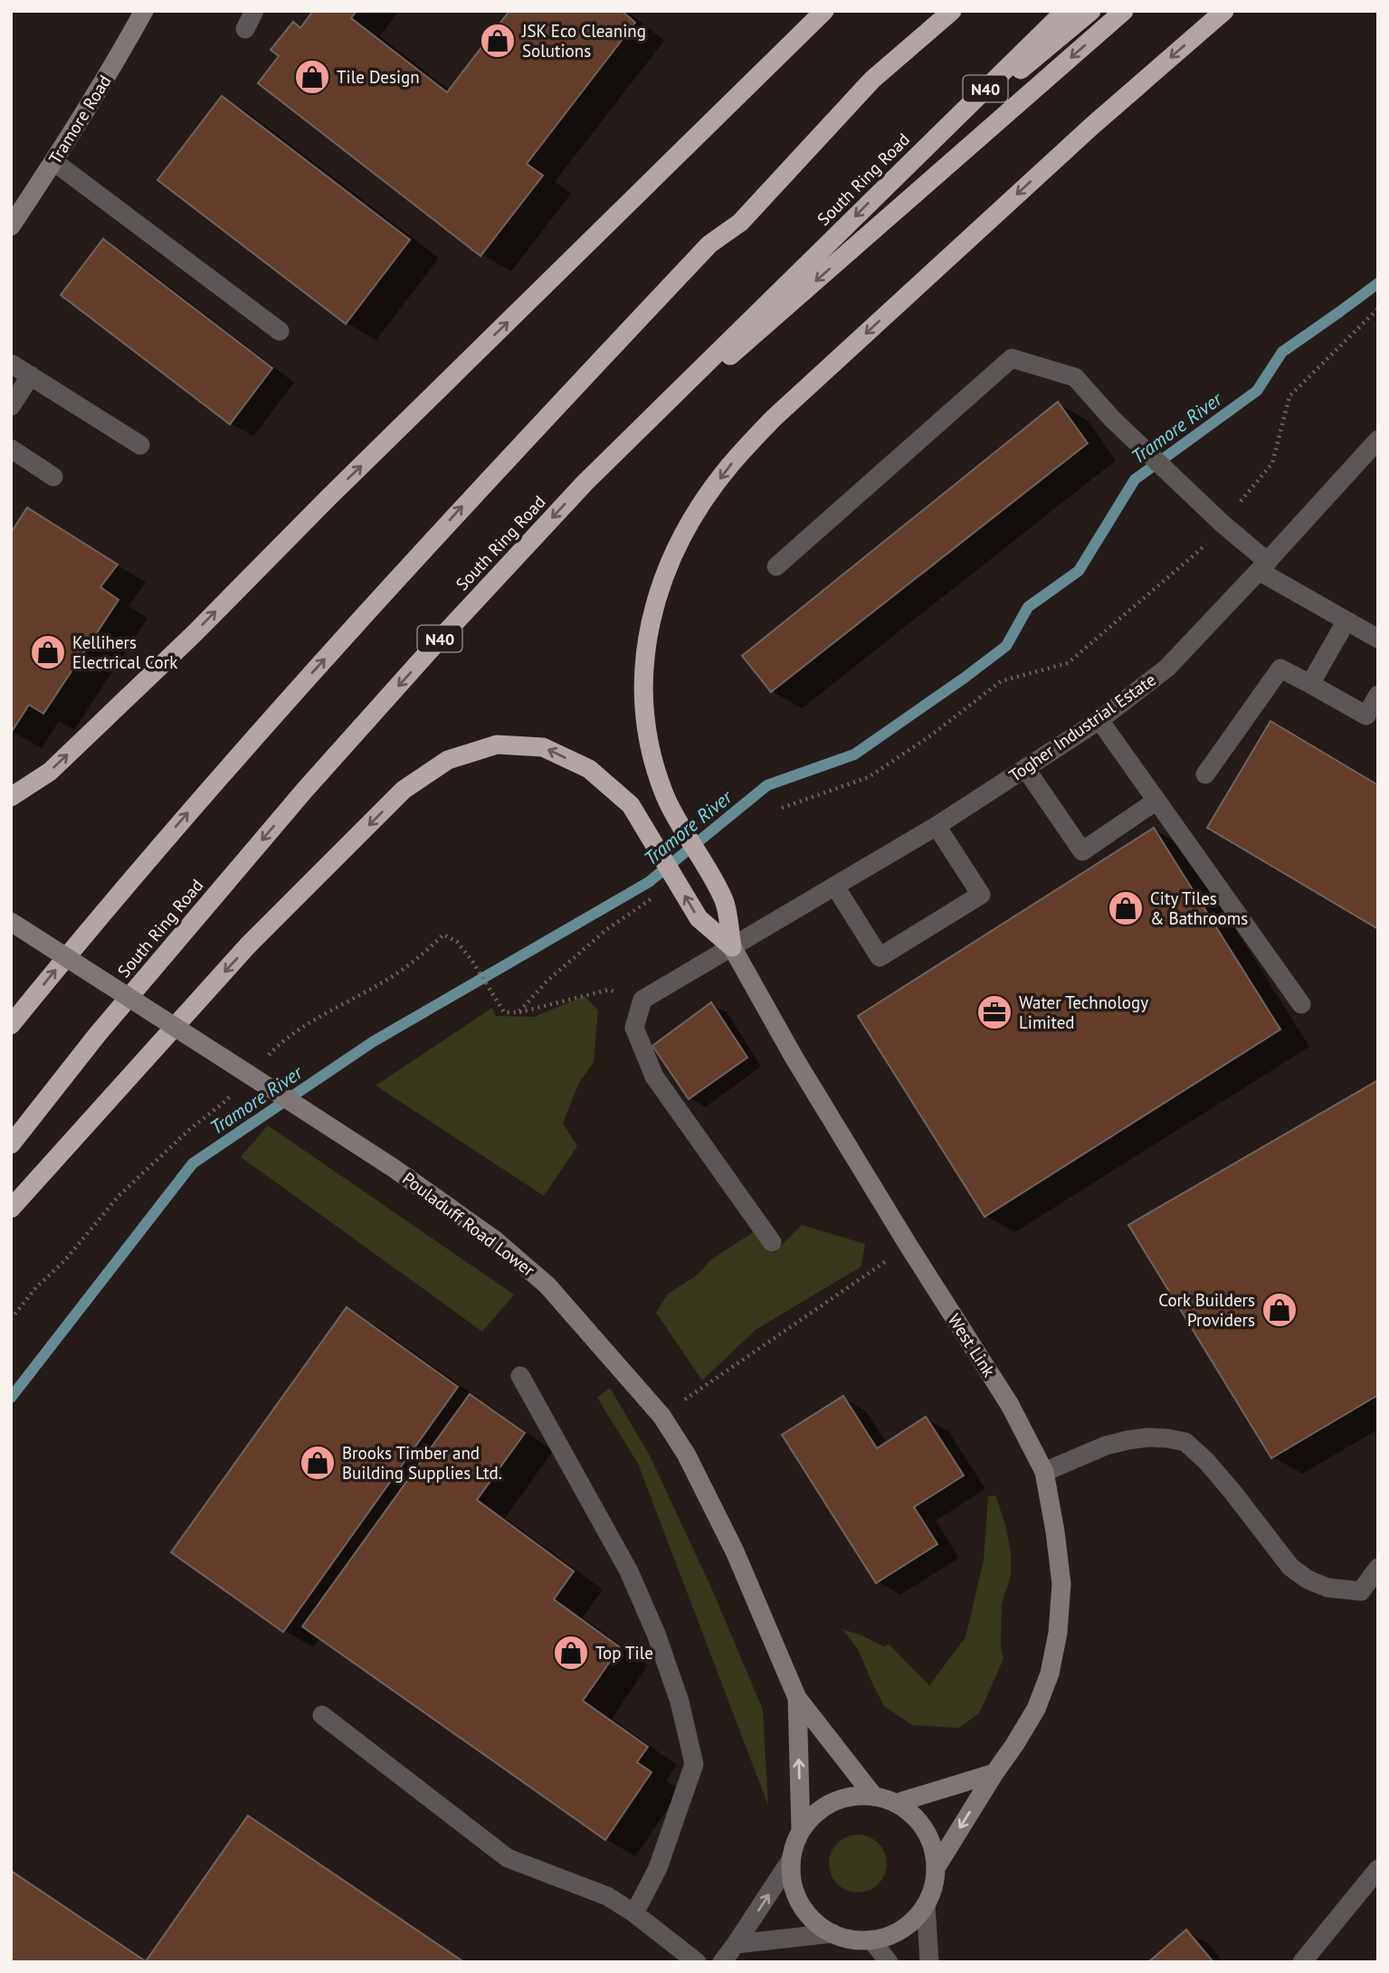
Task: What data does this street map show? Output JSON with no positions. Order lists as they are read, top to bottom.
{
  "streets": {
    "highway": ["N40", "South Ring Road"],
    "street": [
      "Tramore Road",
      "Togher Industrial Estate",
      "Pouladuff Road Lower",
      "West Link"
    ]
  },
  "crossings": [
    ["Togher Industrial Estate", "West Link"],
    ["Pouladuff Road Lower", "West Link"]
  ],
  "water": ["Tramore River"],
  "places": {
    "shop": [
      "JSK Eco Cleaning Solutions",
      "Tile Design",
      "Kellihers Electrical Cork",
      "City Tiles & Bathrooms",
      "Cork Builders Providers",
      "Brooks Timber and Building Supplies Ltd.",
      "Top Tile"
    ],
    "office": ["Water Technology Limited"]
  }
}
